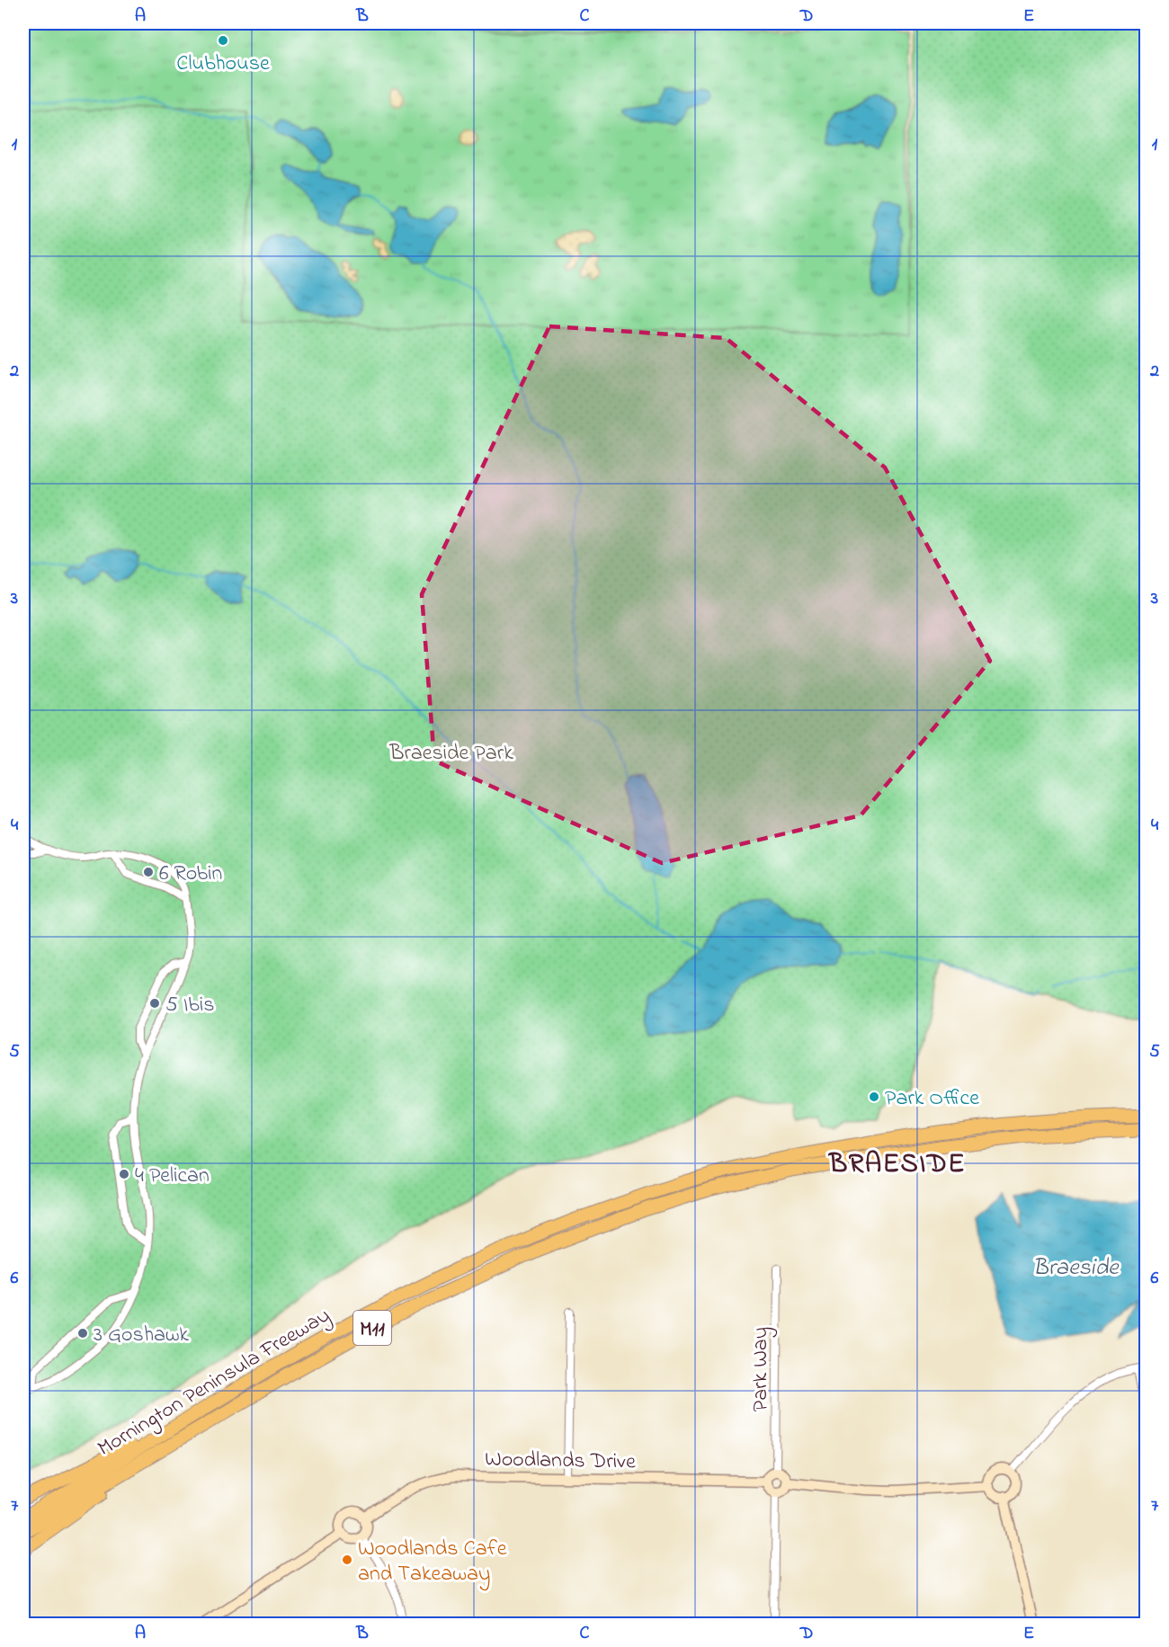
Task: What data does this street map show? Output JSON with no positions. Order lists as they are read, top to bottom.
{
  "streets": {
    "highway": ["M11", "Mornington Peninsula Freeway"],
    "street": ["Park Way", "Woodlands Drive"]
  },
  "crossings": [
    ["Park Way", "Woodlands Drive"]
  ],
  "districts": ["BRAESIDE"],
  "water": ["Braeside"],
  "parks": ["Braeside Park"],
  "places": [
    "Clubhouse",
    "6 Robin",
    "5 Ibis",
    "Park Office",
    "4 Pelican",
    "3 Goshawk",
    "Woodlands Cafe and Takeaway"
  ],
  "grid": {
    "columns": [
      "A",
      "B",
      "C",
      "D",
      "E"
    ],
    "rows": [
      "1",
      "2",
      "3",
      "4",
      "5",
      "6",
      "7"
    ]
  }
}
